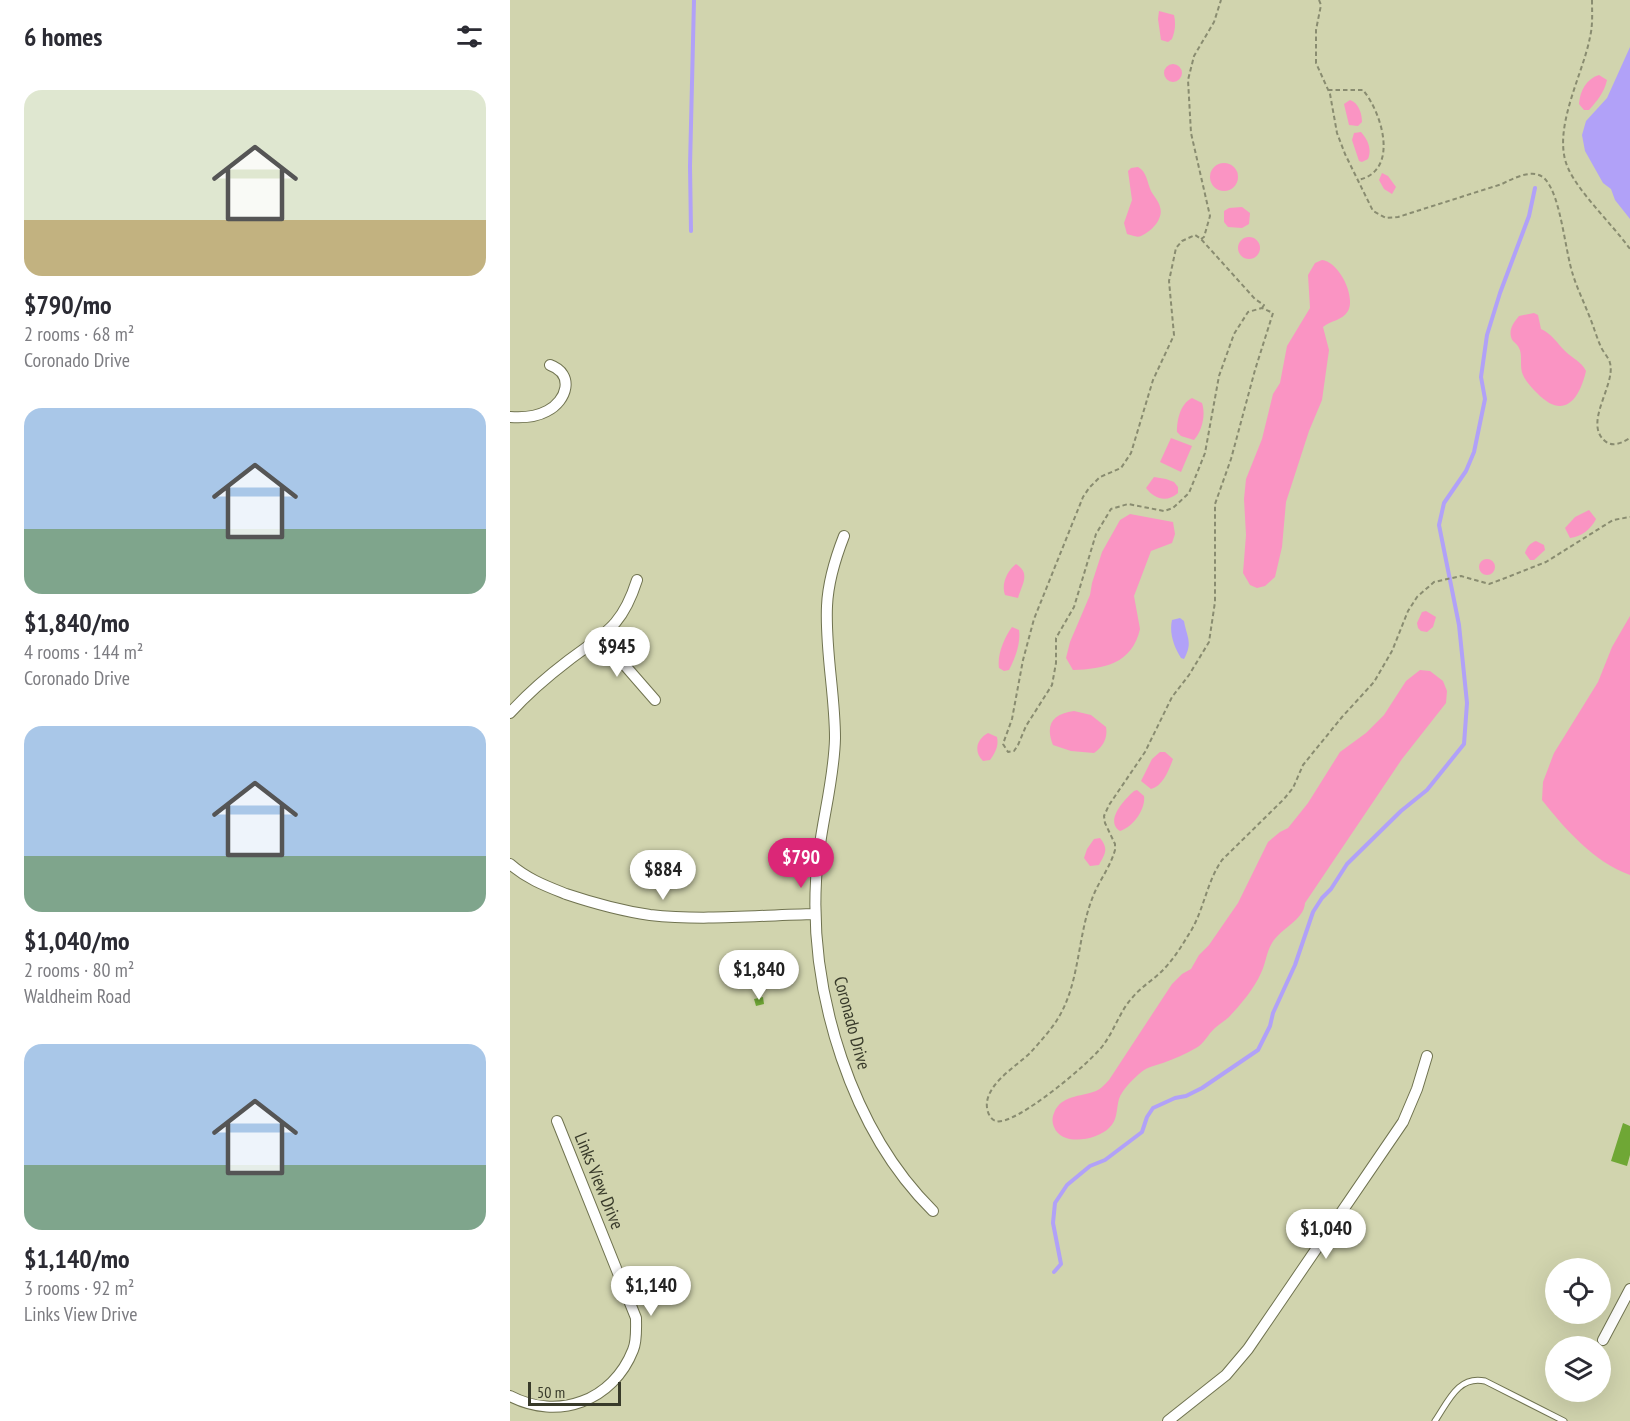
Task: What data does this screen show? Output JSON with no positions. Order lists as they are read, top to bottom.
{
  "streets": {
    "street": ["Coronado Drive", "Links View Drive"]
  },
  "scale_bar": "50 m",
  "page": {
    "heading": "6 homes",
    "list": [
      {
        "name": "$790/mo",
        "note": "2 rooms · 68 m² · Coronado Drive"
      },
      {
        "name": "$1,840/mo",
        "note": "4 rooms · 144 m² · Coronado Drive"
      },
      {
        "name": "$1,040/mo",
        "note": "2 rooms · 80 m² · Waldheim Road"
      },
      {
        "name": "$1,140/mo",
        "note": "3 rooms · 92 m² · Links View Drive"
      }
    ],
    "price": [
      "$945",
      "$790",
      "$884",
      "$1,840",
      "$1,040",
      "$1,140"
    ],
    "scale": "50 m"
  }
}
